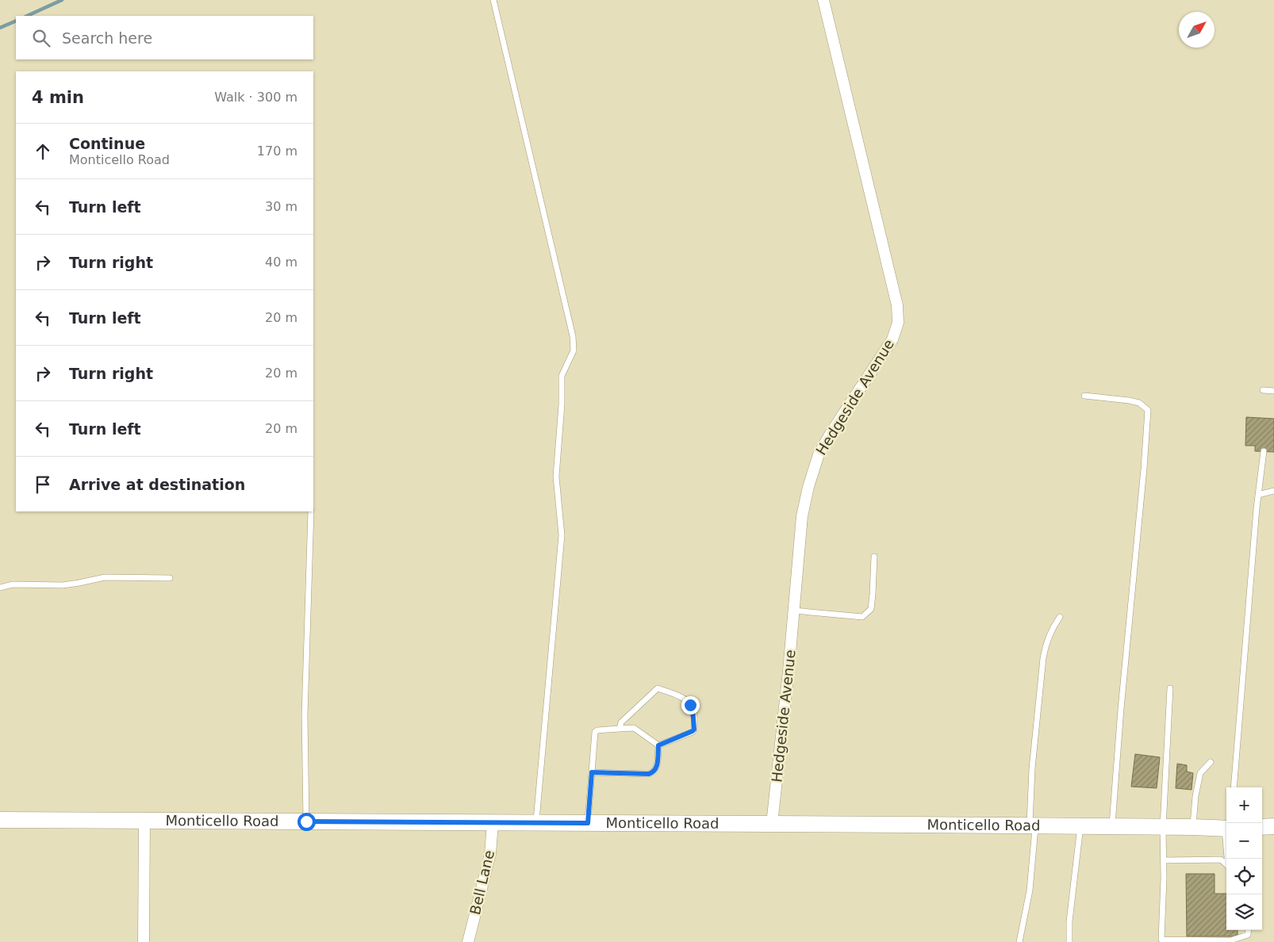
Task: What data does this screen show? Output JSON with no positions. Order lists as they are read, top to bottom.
{
  "streets": {
    "main road": ["Monticello Road"],
    "street": ["Hedgeside Avenue", "Bell Lane"]
  },
  "crossings": [
    ["Hedgeside Avenue", "Monticello Road"],
    ["Monticello Road", "Bell Lane"]
  ],
  "north": "top right",
  "page": {
    "search": "Search here",
    "heading": ["4 min", "Walk · 300 m"],
    "list": [
      ["Continue", "Monticello Road", "170 m"],
      ["Turn left", "30 m"],
      ["Turn right", "40 m"],
      ["Turn left", "20 m"],
      ["Turn right", "20 m"],
      ["Turn left", "20 m"],
      "Arrive at destination"
    ],
    "map_buttons": ["+", "−"]
  }
}
